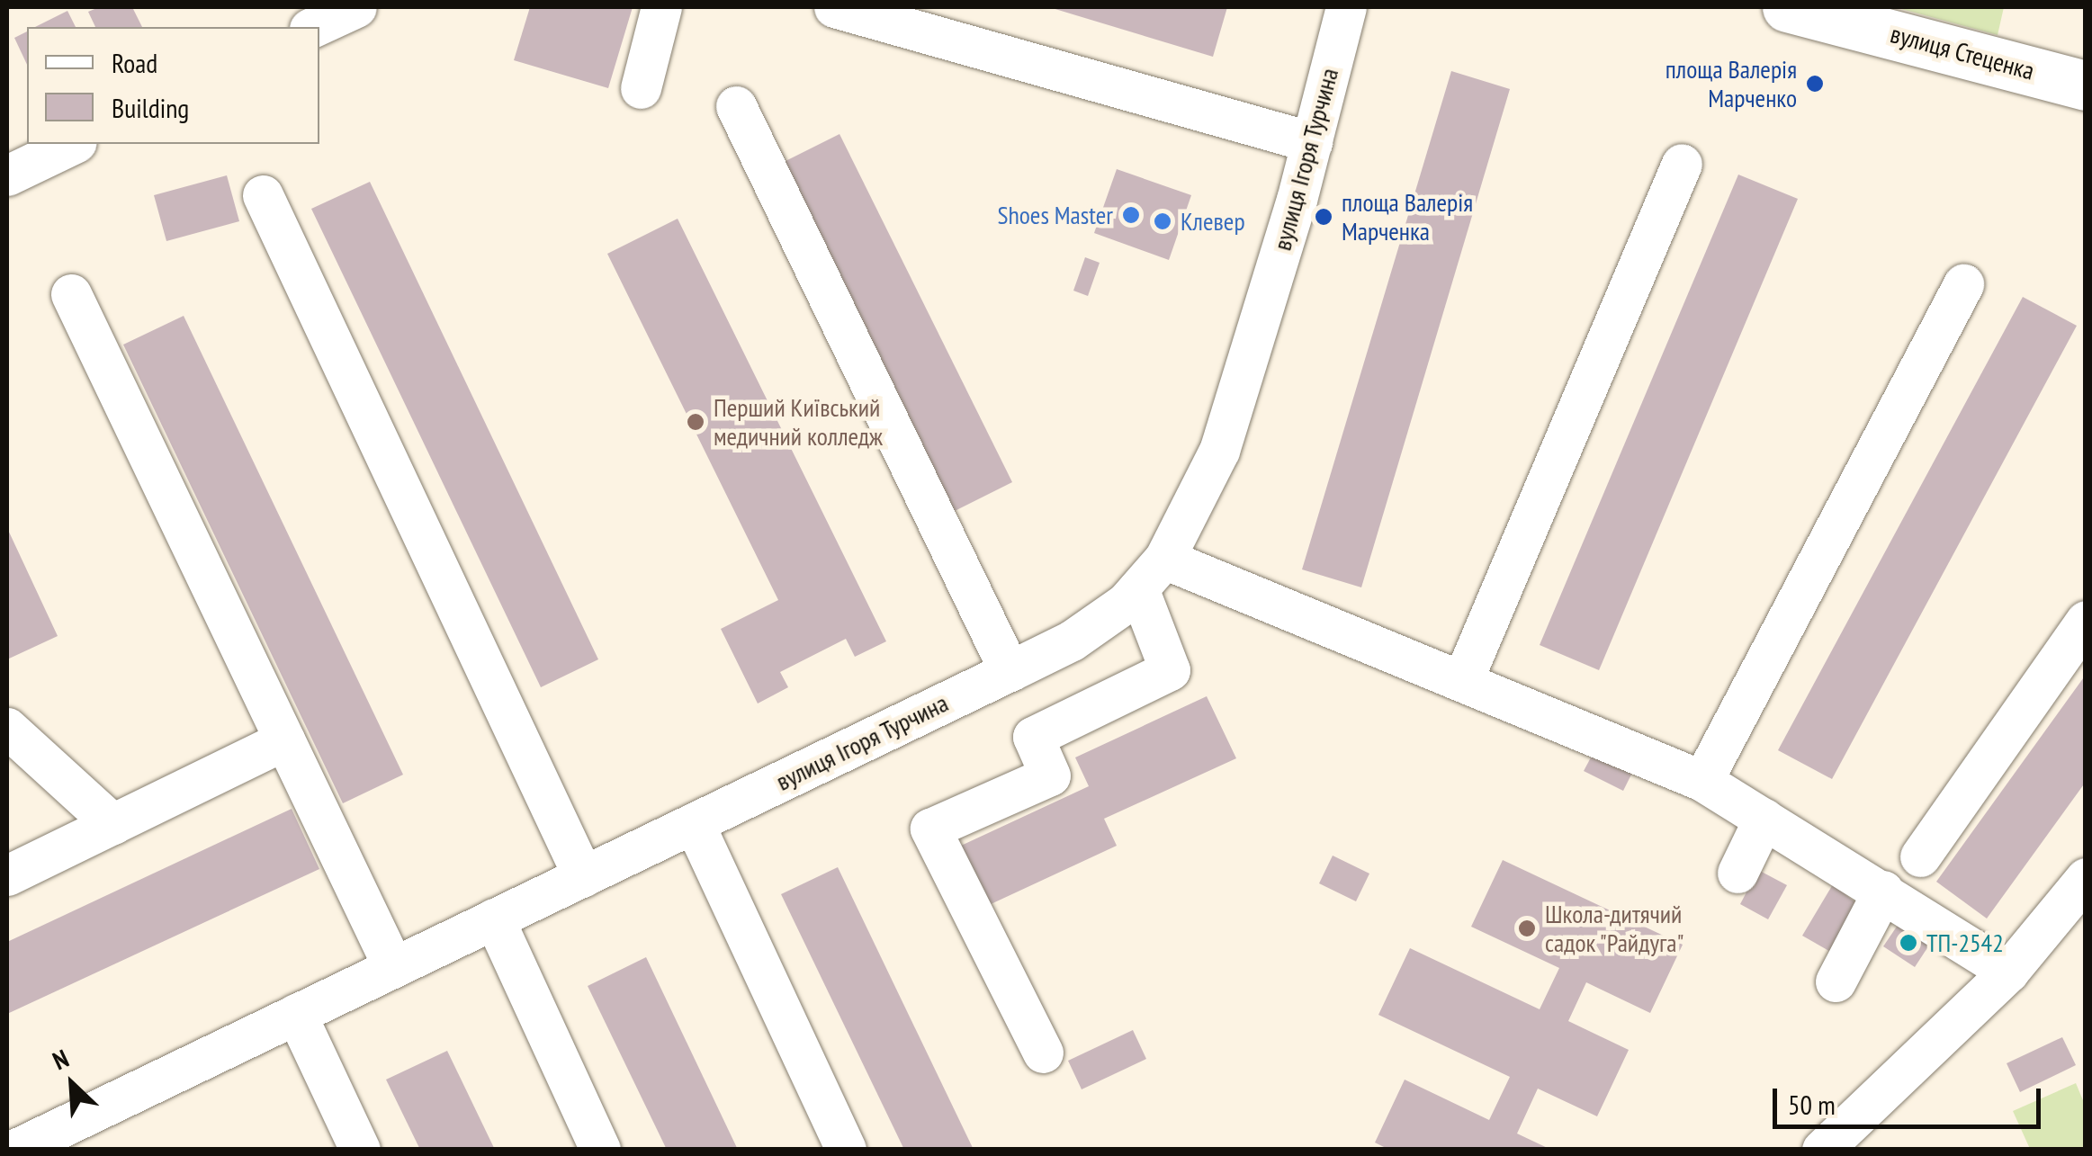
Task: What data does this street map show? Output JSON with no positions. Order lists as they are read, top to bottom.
{
  "streets": {
    "main road": ["вулиця Стеценка"],
    "street": ["вулиця Ігоря Турчина"]
  },
  "places": [
    "площа Валерія Марченко",
    "Shoes Master",
    "площа Валерія Марченка",
    "Клевер",
    "Перший Київський медичний колледж",
    "Школа-дитячий садок \"Райдуга\"",
    "ТП-2542"
  ],
  "legend": ["Road", "Building"],
  "scale_bar": "50 m",
  "north": "top left"
}
